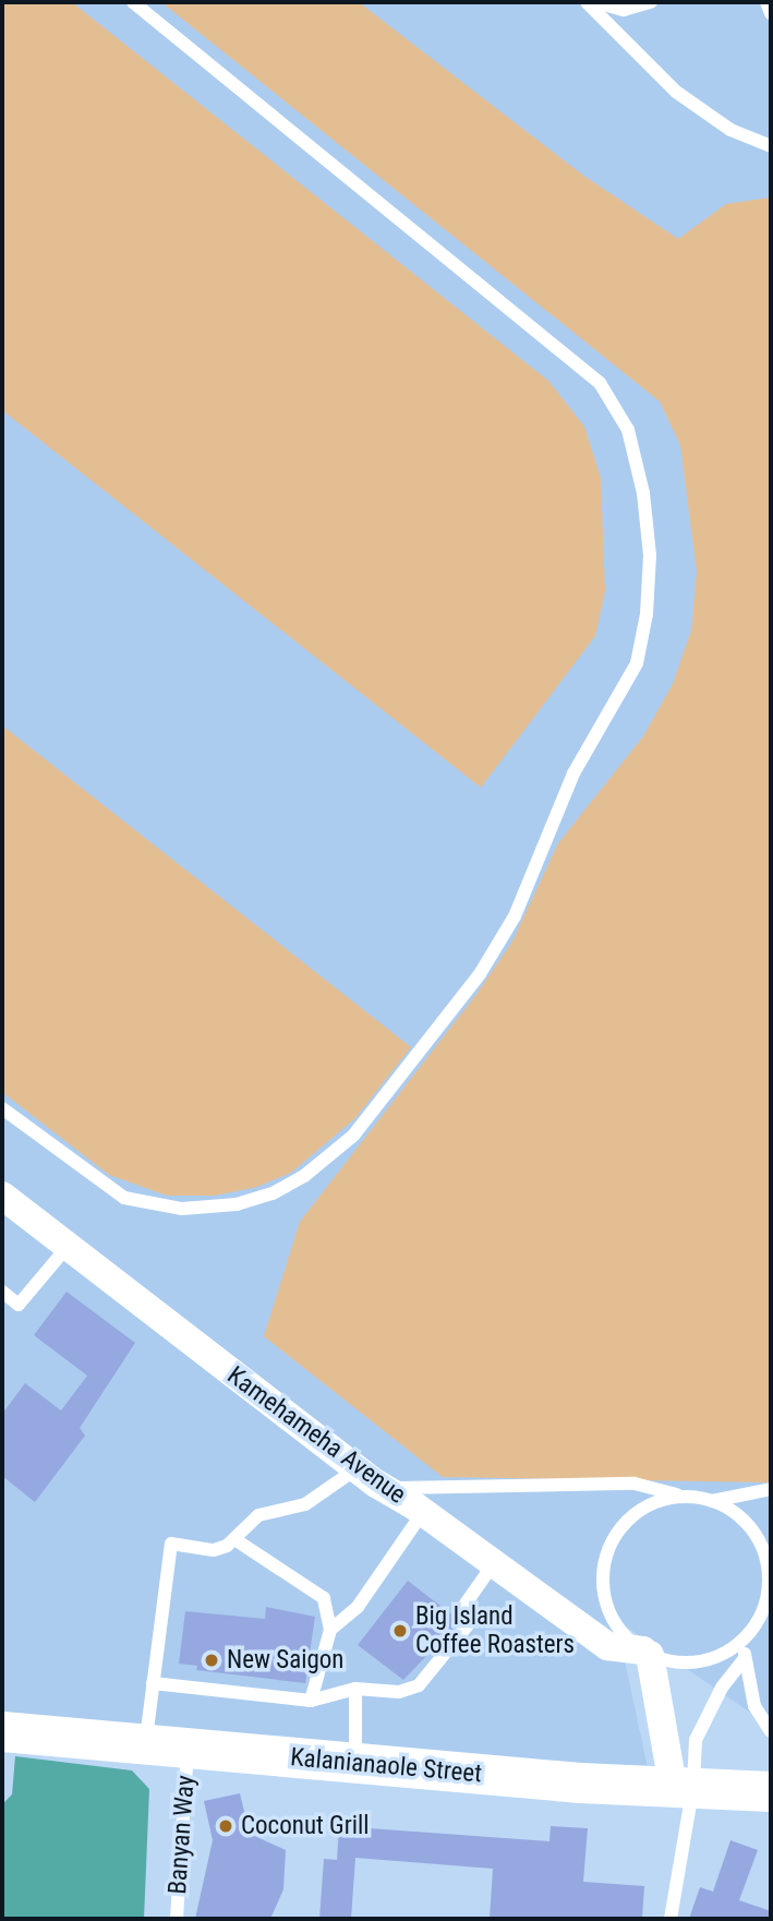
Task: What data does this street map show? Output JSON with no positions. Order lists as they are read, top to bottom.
{
  "streets": {
    "main road": ["Kalanianaole Street"],
    "street": ["Kamehameha Avenue"],
    "lane": ["Banyan Way"]
  },
  "crossings": [
    ["Kalanianaole Street", "Banyan Way"]
  ],
  "places": ["Big Island Coffee Roasters", "New Saigon", "Coconut Grill"]
}
